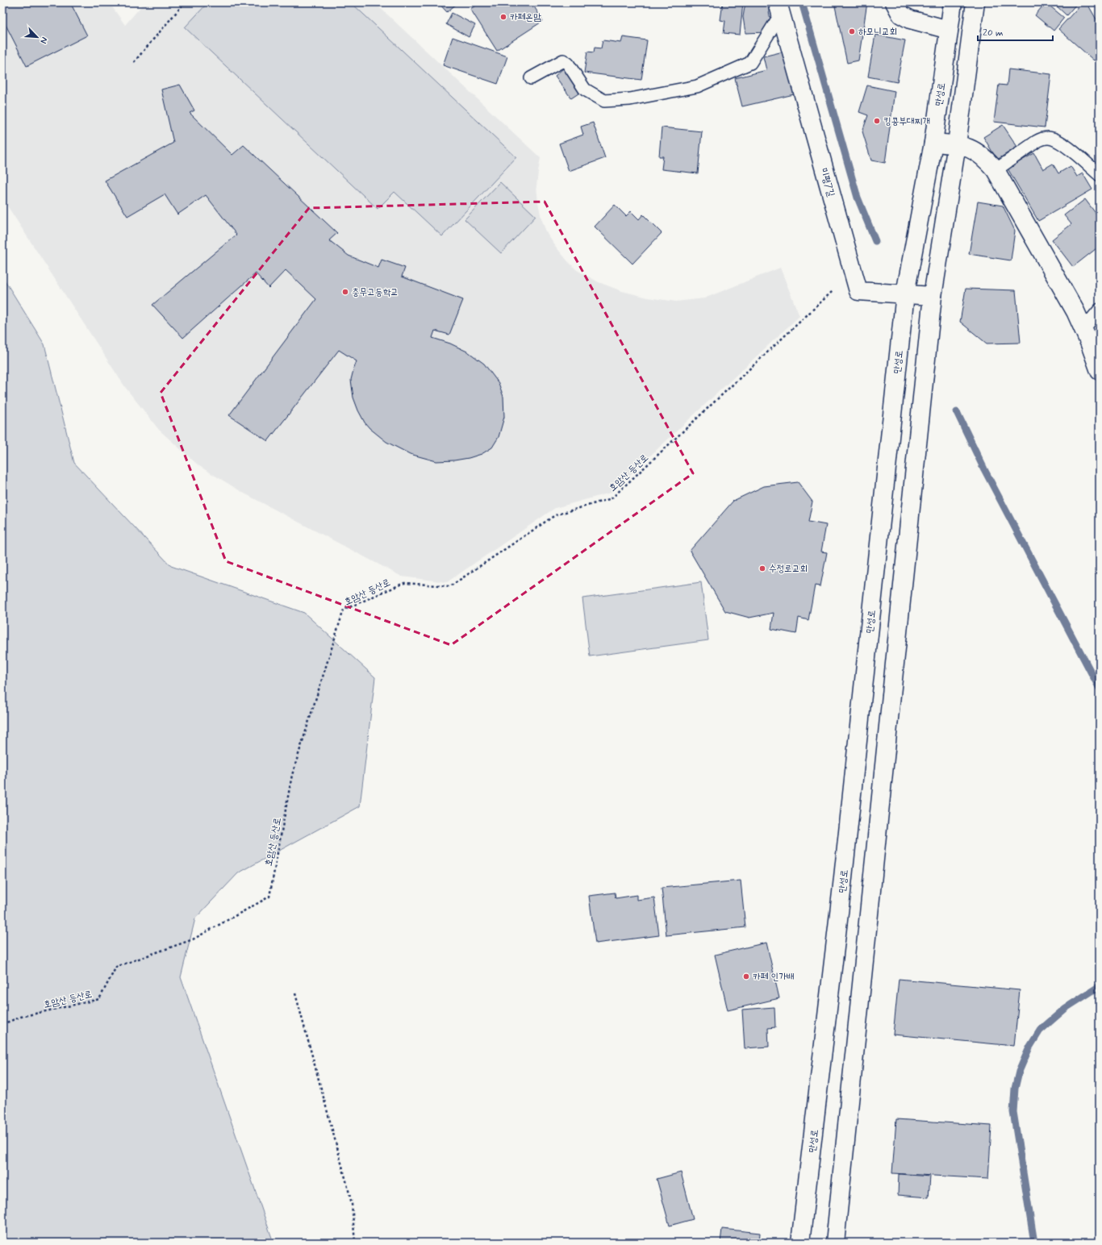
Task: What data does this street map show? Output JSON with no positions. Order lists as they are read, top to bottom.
{
  "streets": {
    "street": ["만성로", "미평7길"],
    "path": ["호암산 등산로"]
  },
  "crossings": [
    ["만성로", "미평7길"]
  ],
  "places": [
    "카페온맘",
    "하모니교회",
    "킹콩부대찌개",
    "충무고등학교",
    "수정로교회",
    "카페 인가배"
  ],
  "scale_bar": "20 m",
  "north": "bottom right"
}
